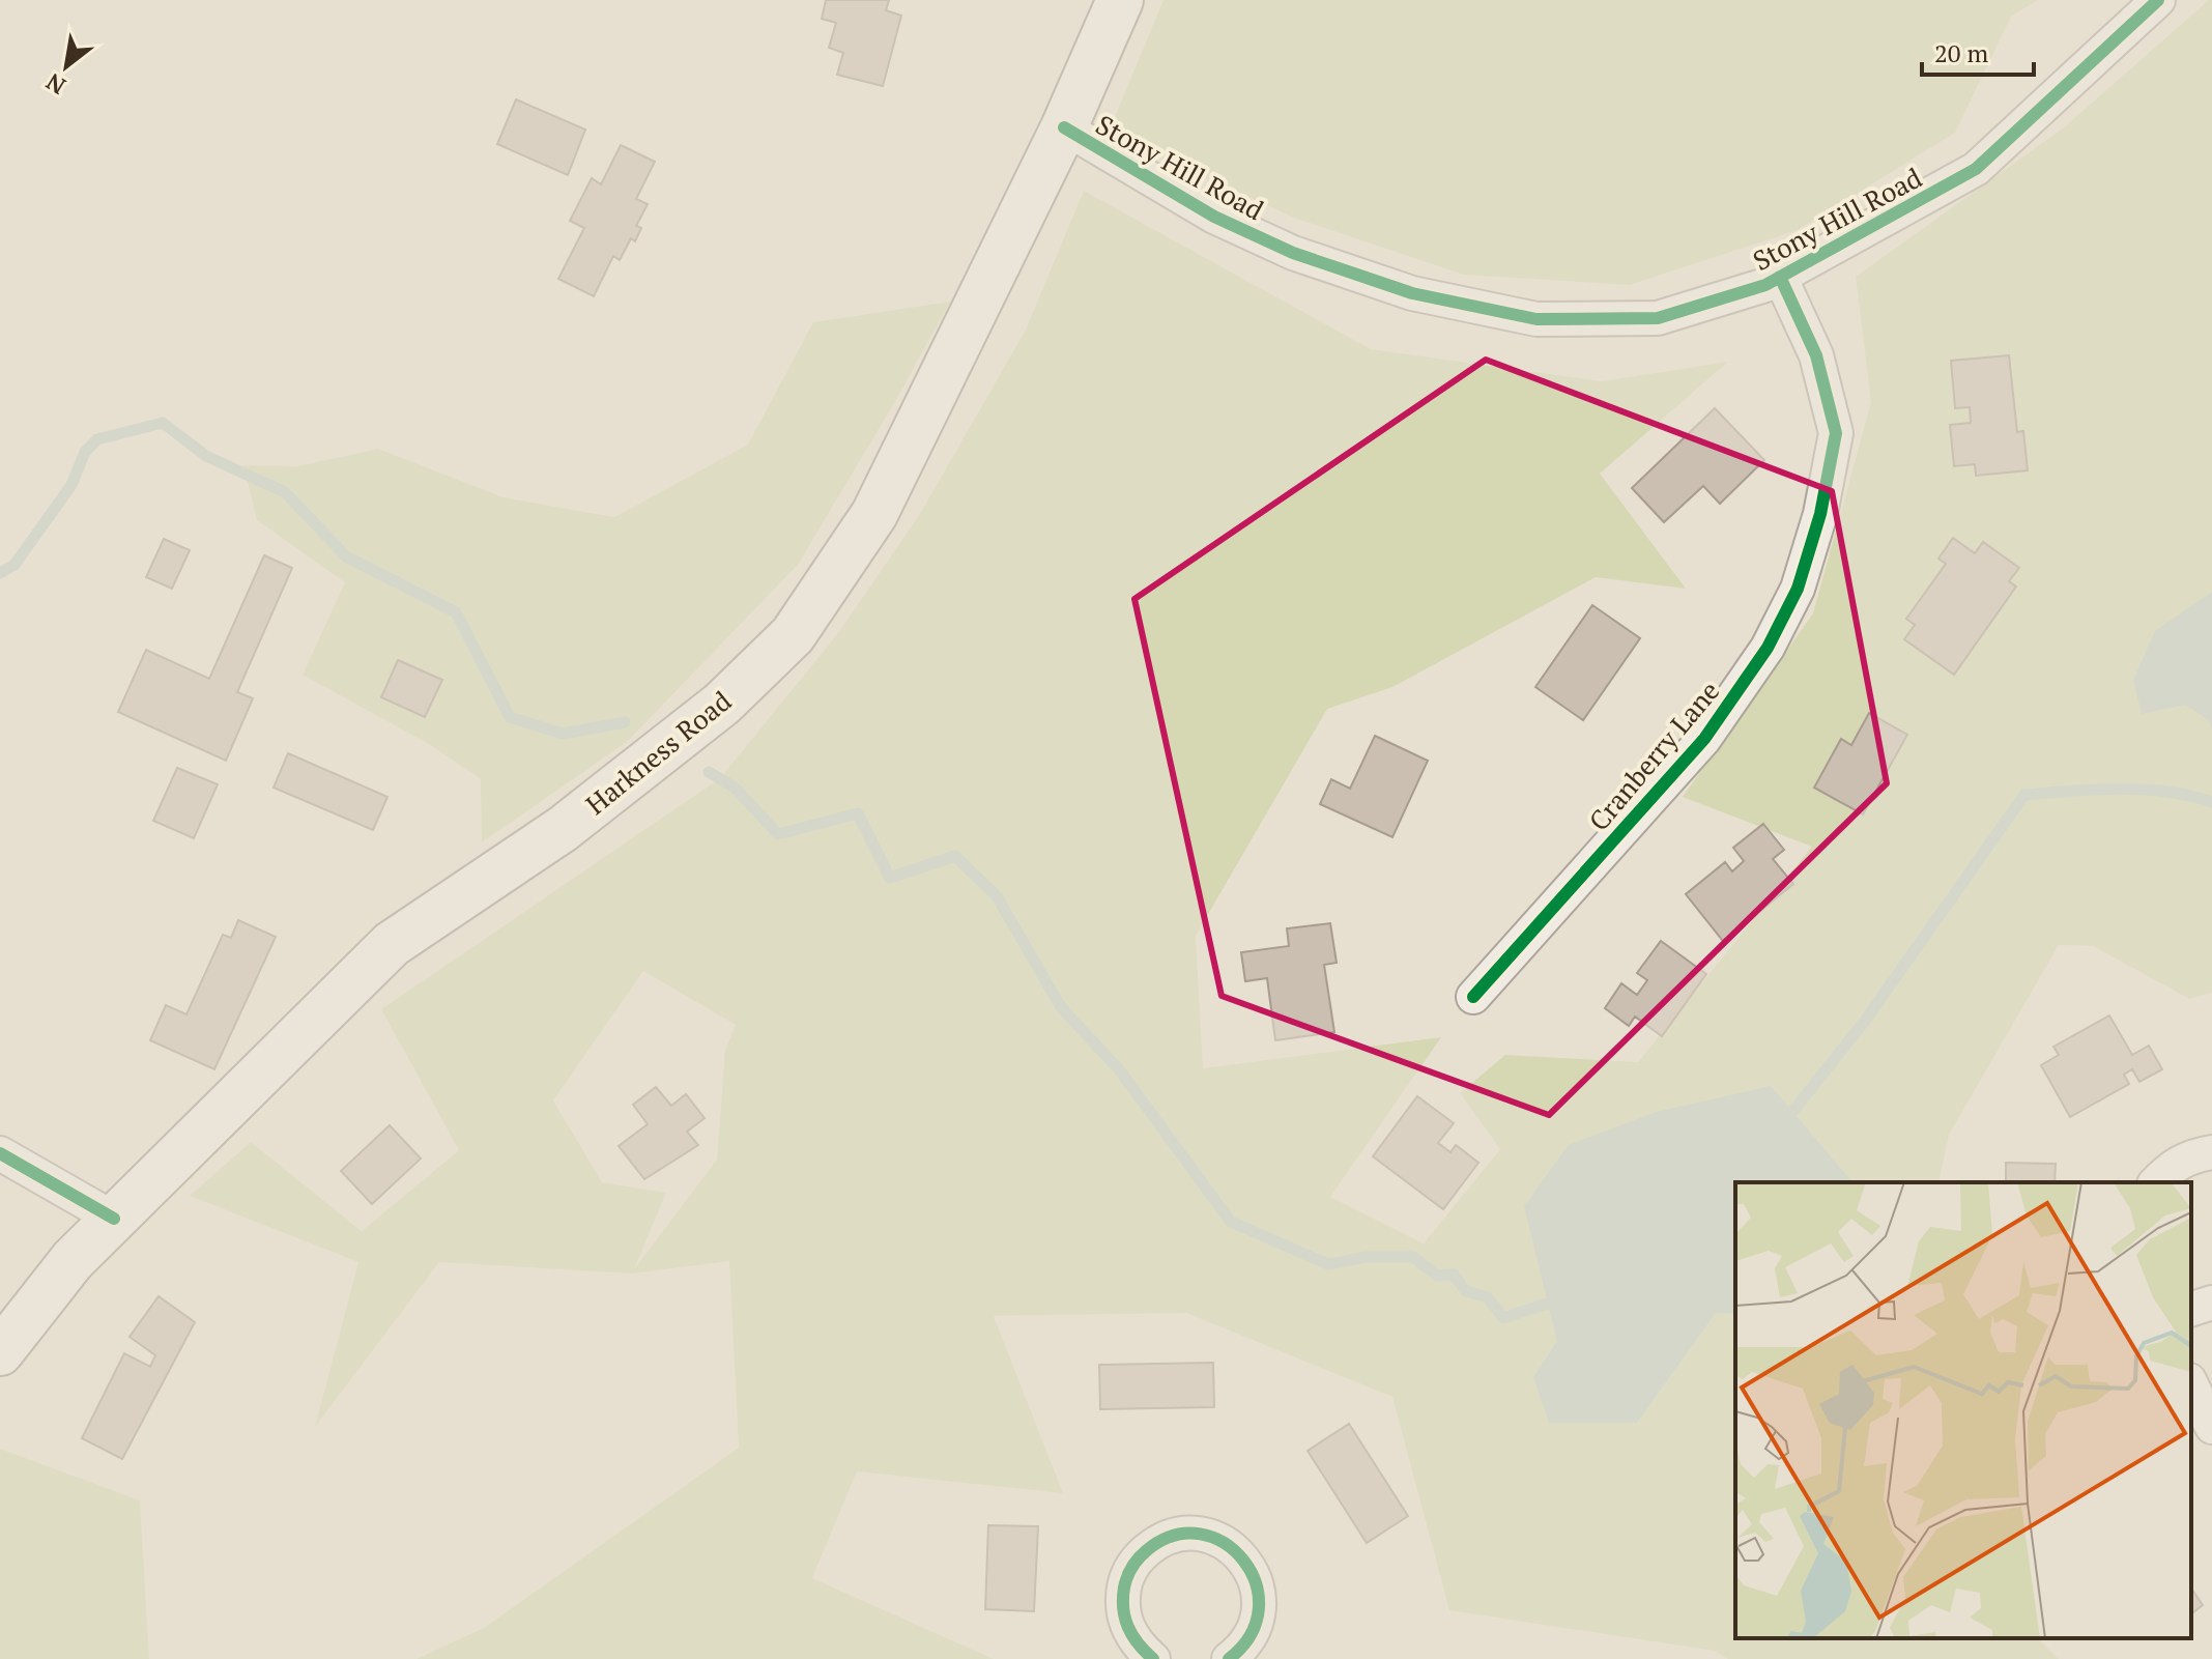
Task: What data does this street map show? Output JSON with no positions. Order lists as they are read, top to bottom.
{
  "streets": {
    "main road": ["Harkness Road"],
    "street": ["Stony Hill Road", "Cranberry Lane"]
  },
  "crossings": [
    ["Stony Hill Road", "Harkness Road"],
    ["Stony Hill Road", "Cranberry Lane"]
  ],
  "scale_bar": "20 m",
  "north": "bottom left"
}
